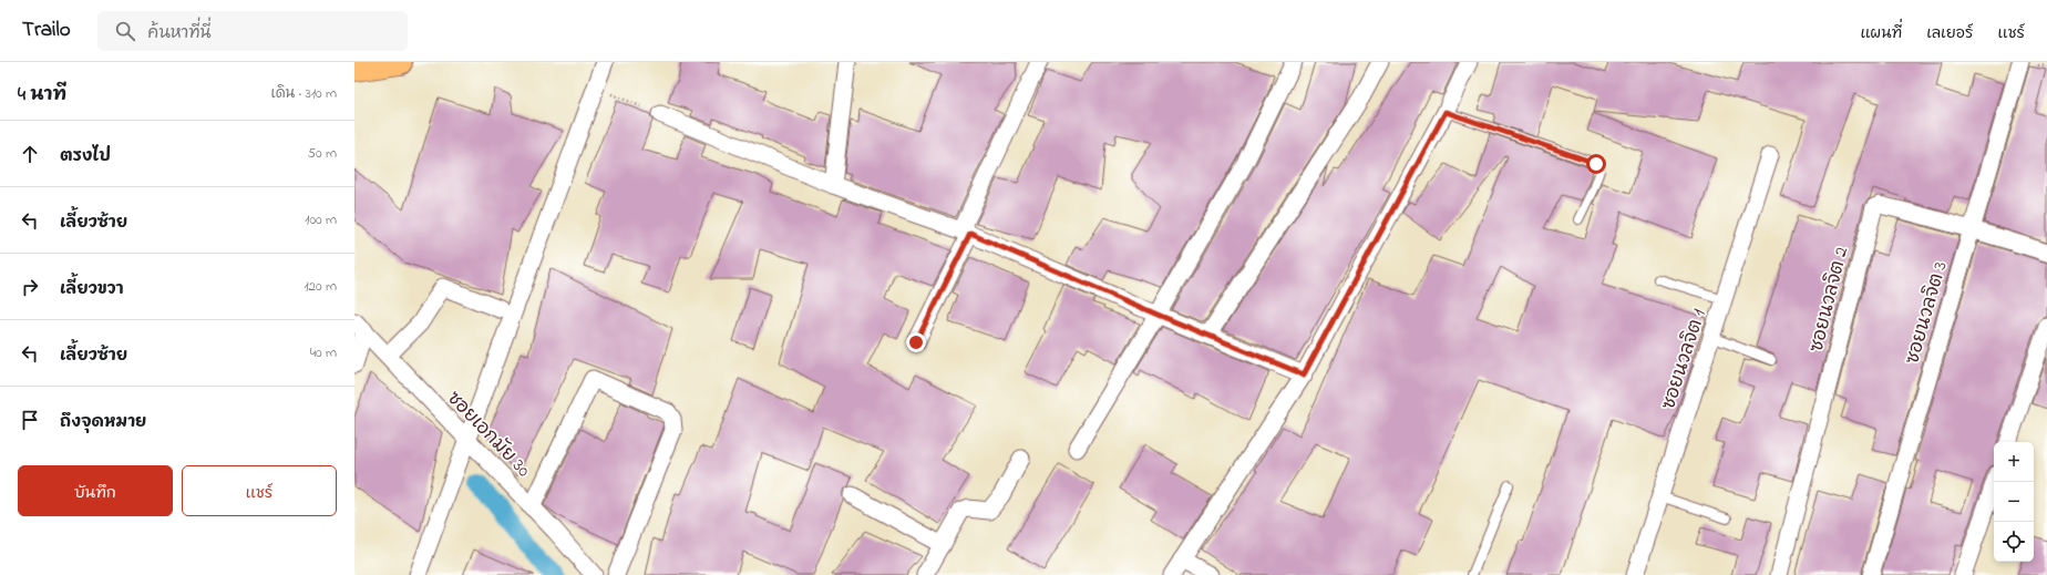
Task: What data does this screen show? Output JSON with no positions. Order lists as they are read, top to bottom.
{
  "streets": {
    "street": [
      "ซอยนวลจิต 2",
      "ซอยนวลจิต 3",
      "ซอยนวลจิต 1",
      "ซอยเอกมัย 30"
    ]
  },
  "crossings": [
    ["ซอยนวลจิต 2", "ซอยนวลจิต 3"]
  ],
  "page": {
    "header": "Trailo",
    "search": "ค้นหาที่นี่",
    "nav": ["แผนที่", "เลเยอร์", "แชร์"],
    "heading": ["4 นาที", "เดิน · 310 m"],
    "list": [
      ["ตรงไป", "50 m"],
      ["เลี้ยวซ้าย", "100 m"],
      ["เลี้ยวขวา", "120 m"],
      ["เลี้ยวซ้าย", "40 m"],
      "ถึงจุดหมาย"
    ],
    "map_buttons": ["+", "−"],
    "buttons": ["บันทึก", "แชร์"]
  }
}
